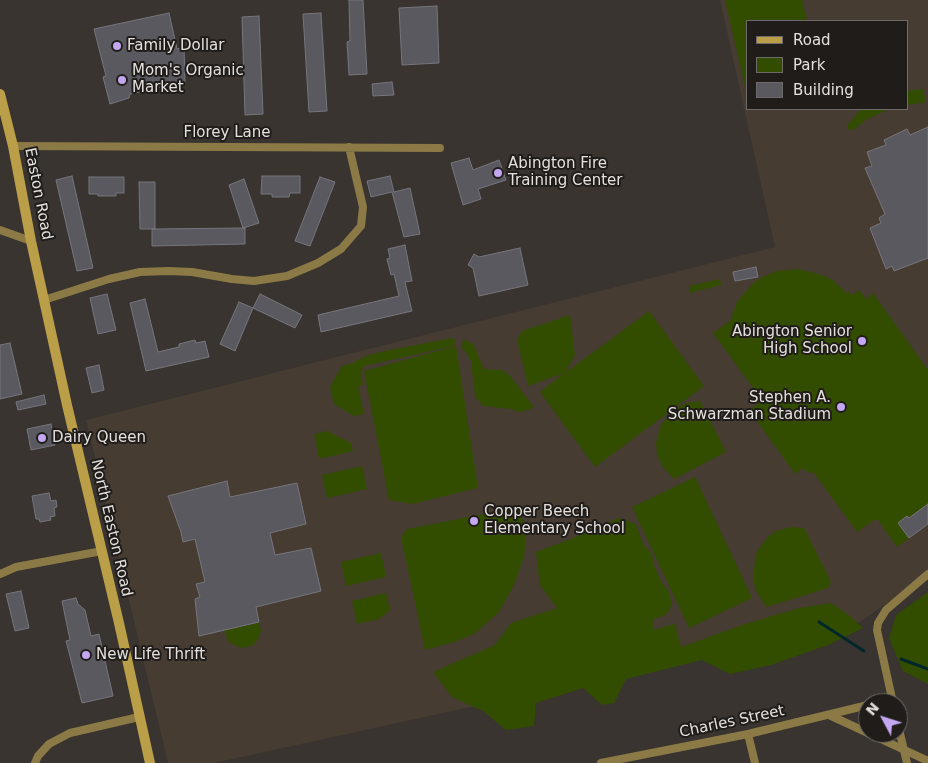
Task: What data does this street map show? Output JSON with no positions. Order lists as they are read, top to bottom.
{
  "streets": {
    "main road": ["Easton Road", "North Easton Road"],
    "street": ["Florey Lane", "Charles Street"]
  },
  "crossings": [
    ["Florey Lane", "Easton Road"],
    ["Easton Road", "North Easton Road"]
  ],
  "places": [
    "Family Dollar",
    "Mom's Organic Market",
    "Abington Fire Training Center",
    "Abington Senior High School",
    "Stephen A. Schwarzman Stadium",
    "Dairy Queen",
    "Copper Beech Elementary School",
    "New Life Thrift"
  ],
  "legend": ["Road", "Park", "Building"],
  "north": "top left"
}
